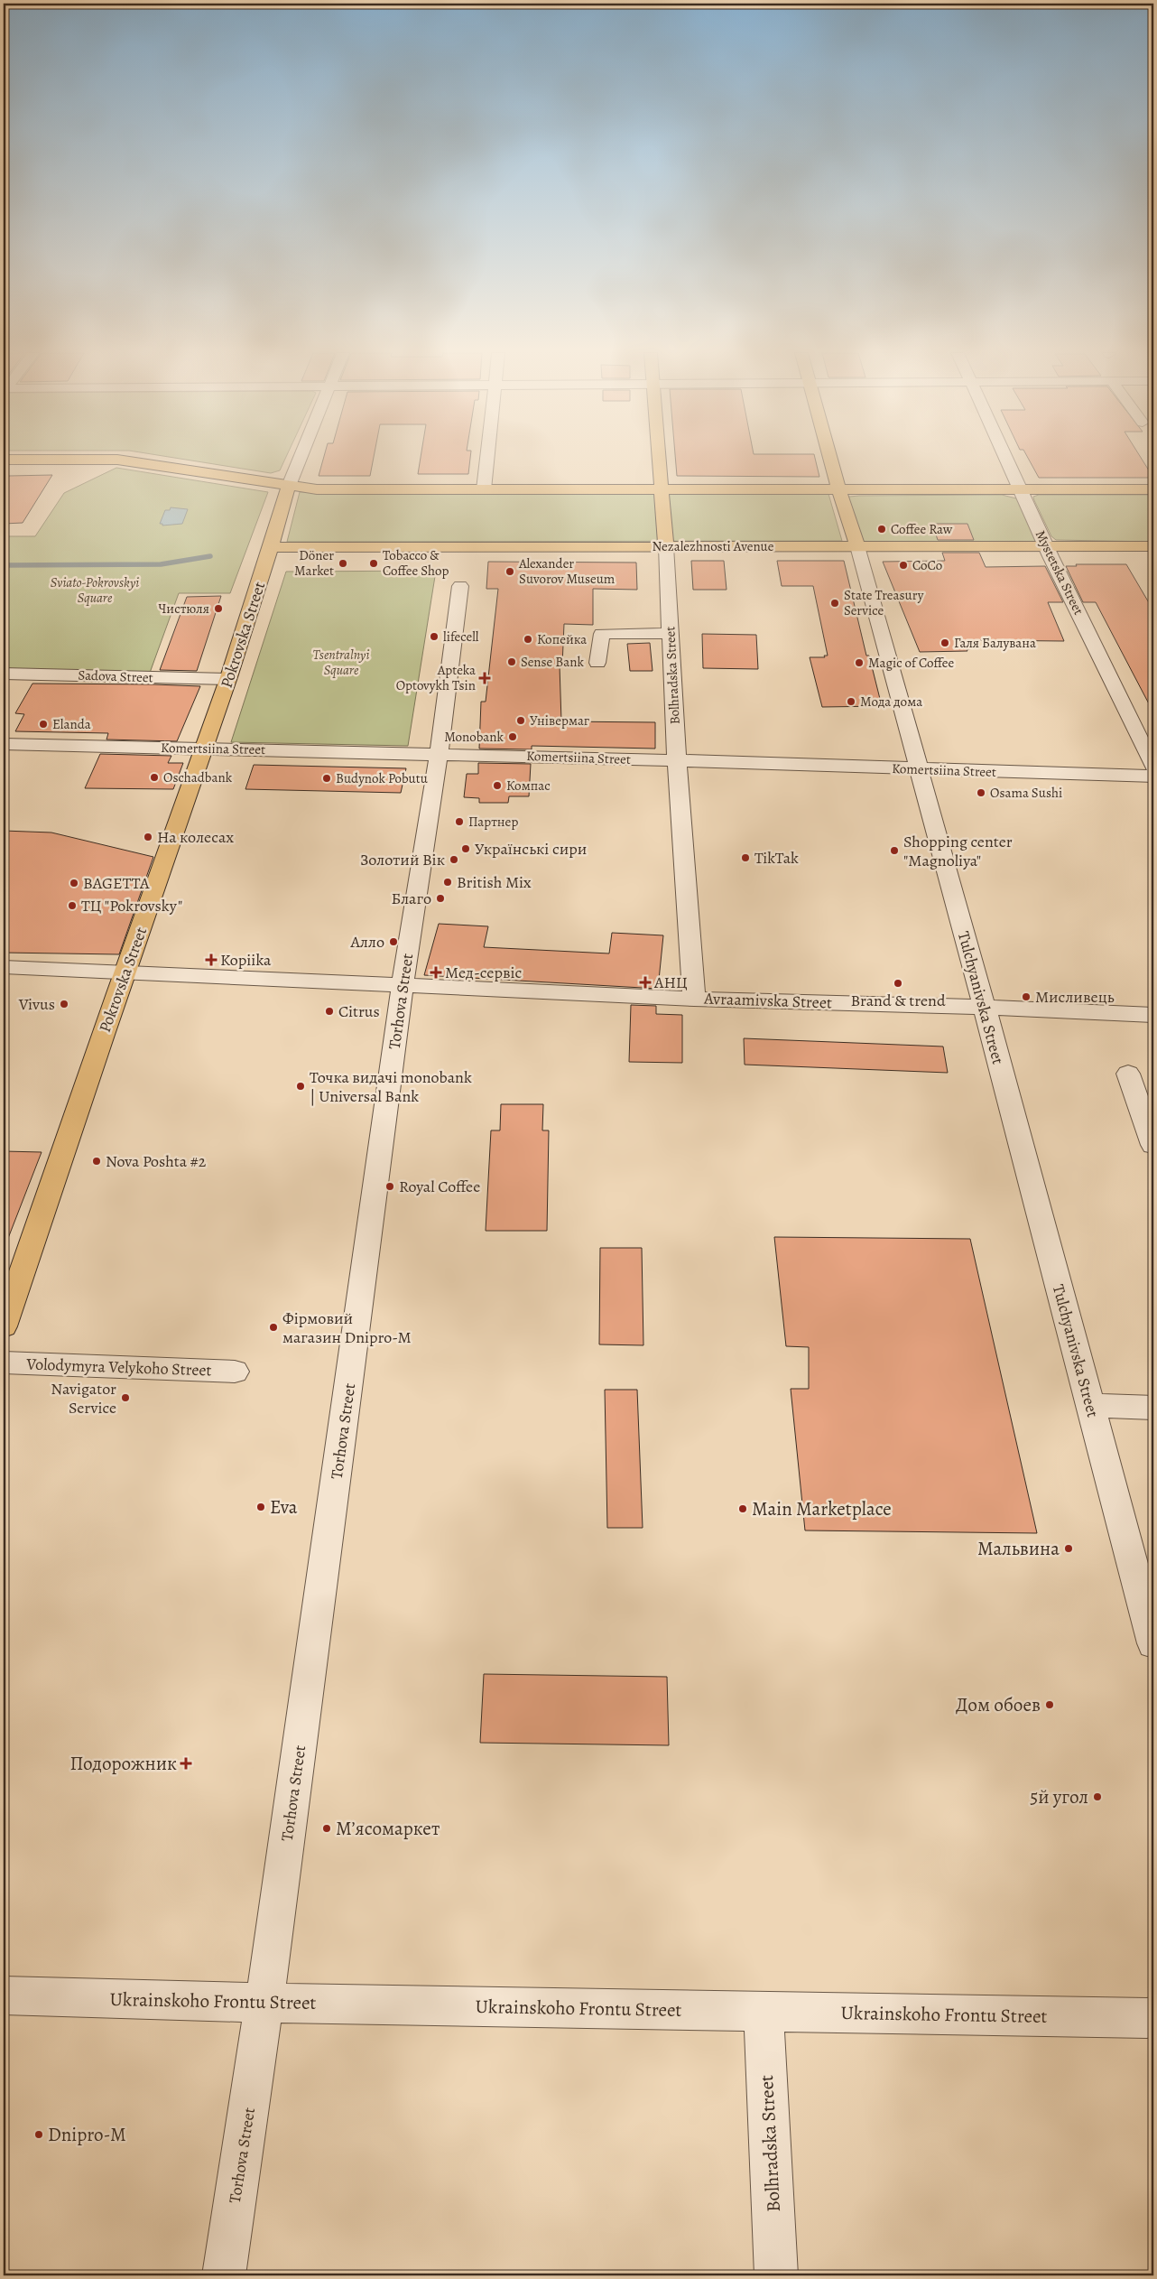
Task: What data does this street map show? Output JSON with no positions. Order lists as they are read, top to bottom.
{
  "streets": {
    "main road": [
      "Nezalezhnosti Avenue",
      "Pokrovska Street",
      "Bolhradska Street",
      "Tulchyanivska Street"
    ],
    "street": [
      "Mystetska Street",
      "Sadova Street",
      "Komertsiina Street",
      "Avraamivska Street",
      "Torhova Street",
      "Volodymyra Velykoho Street",
      "Ukrainskoho Frontu Street"
    ]
  },
  "crossings": [
    ["Nezalezhnosti Avenue", "Mystetska Street"],
    ["Nezalezhnosti Avenue", "Pokrovska Street"],
    ["Nezalezhnosti Avenue", "Bolhradska Street"],
    ["Nezalezhnosti Avenue", "Tulchyanivska Street"],
    ["Pokrovska Street", "Sadova Street"],
    ["Pokrovska Street", "Komertsiina Street"],
    ["Pokrovska Street", "Avraamivska Street"],
    ["Bolhradska Street", "Komertsiina Street"],
    ["Bolhradska Street", "Avraamivska Street"],
    ["Bolhradska Street", "Ukrainskoho Frontu Street"],
    ["Komertsiina Street", "Tulchyanivska Street"],
    ["Komertsiina Street", "Torhova Street"],
    ["Tulchyanivska Street", "Avraamivska Street"],
    ["Avraamivska Street", "Torhova Street"],
    ["Torhova Street", "Ukrainskoho Frontu Street"]
  ],
  "parks": ["Sviato-Pokrovskyi Square", "Tsentralnyi Square"],
  "places": {
    "other": [
      "Coffee Raw",
      "Döner Market",
      "Tobacco & Coffee Shop",
      "CoCo",
      "Alexander Suvorov Museum",
      "State Treasury Service",
      "Чистюля",
      "lifecell",
      "Копейка",
      "Галя Балувана",
      "Sense Bank",
      "Magic of Coffee",
      "Мода дома",
      "Універмаг",
      "Elanda",
      "Monobank",
      "Oschadbank",
      "Budynok Pobutu",
      "Компас",
      "Osama Sushi",
      "Партнер",
      "На колесах",
      "Українські сири",
      "Shopping center \"Magnoliya\"",
      "TikTak",
      "Золотий Вік",
      "British Mix",
      "BAGETTA",
      "Благо",
      "ТЦ \"Pokrovsky\"",
      "Алло",
      "Brand & trend",
      "Мисливець",
      "Vivus",
      "Citrus",
      "Точка видачі monobank | Universal Bank",
      "Nova Poshta #2",
      "Royal Coffee",
      "Фірмовий магазин Dnipro-M",
      "Navigator Service",
      "Eva",
      "Main Marketplace",
      "Мальвина",
      "Дом обоев",
      "5й угол",
      "Мʼясомаркет",
      "Dnipro-M"
    ],
    "health": [
      "Apteka Optovykh Tsin",
      "Kopiika",
      "Мед-сервіс",
      "АНЦ",
      "Подорожник"
    ]
  }
}
